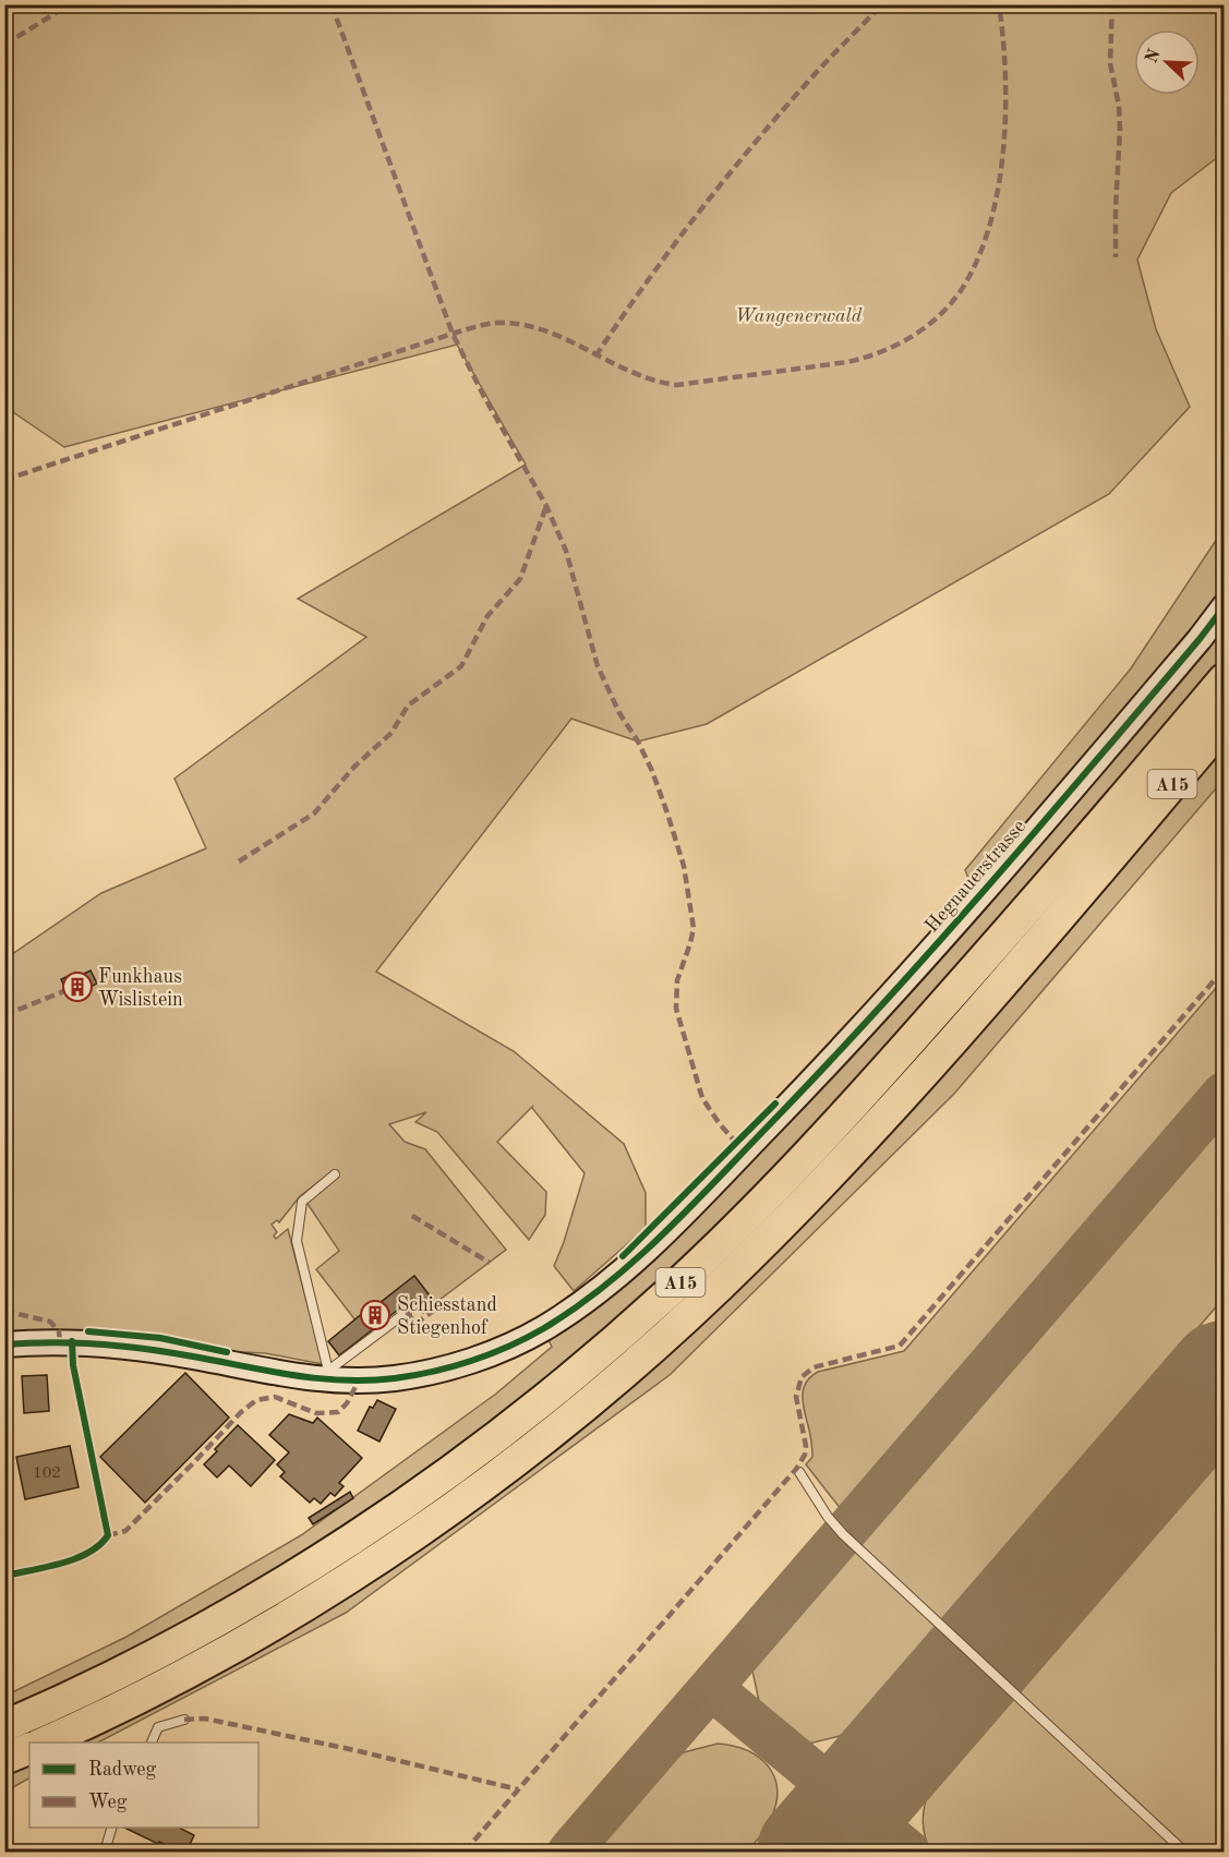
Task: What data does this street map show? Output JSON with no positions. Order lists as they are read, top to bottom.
{
  "streets": {
    "highway": ["A15"],
    "street": ["Hegnauerstrasse"]
  },
  "parks": ["Wangenerwald"],
  "places": {
    "building": ["Funkhaus Wislistein", "Schiesstand Stiegenhof"]
  },
  "house_numbers": ["102"],
  "legend": ["Radweg", "Weg"],
  "north": "top left"
}
